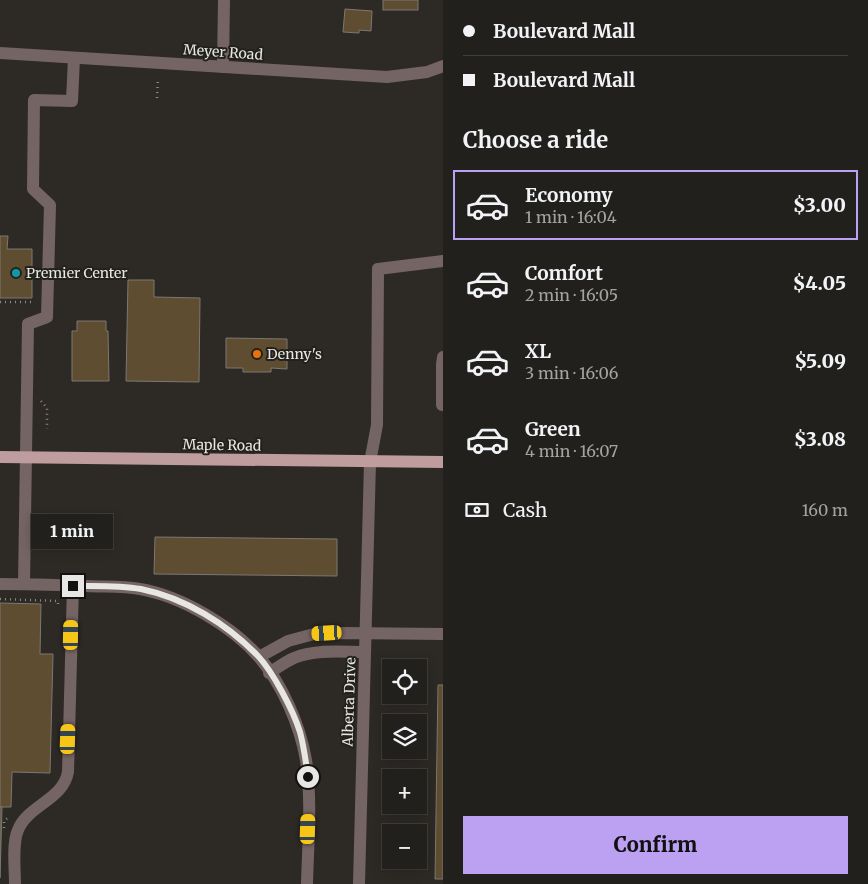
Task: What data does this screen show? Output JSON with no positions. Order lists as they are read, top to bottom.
{
  "streets": {
    "main road": ["Maple Road"],
    "street": ["Meyer Road", "Alberta Drive"]
  },
  "crossings": [
    ["Maple Road", "Alberta Drive"]
  ],
  "places": ["Premier Center", "Denny's"],
  "page": {
    "banner": ["Boulevard Mall", "Boulevard Mall"],
    "heading": "Choose a ride",
    "list": [
      {
        "name": "Economy",
        "note": "1 min · 16:04",
        "value": "$3.00"
      },
      {
        "name": "Comfort",
        "note": "2 min · 16:05",
        "value": "$4.05"
      },
      {
        "name": "XL",
        "note": "3 min · 16:06",
        "value": "$5.09"
      },
      {
        "name": "Green",
        "note": "4 min · 16:07",
        "value": "$3.08"
      }
    ],
    "pay": ["Cash", "160 m"],
    "bubble": "1 min",
    "map_buttons": ["+", "−"],
    "buttons": "Confirm"
  }
}
